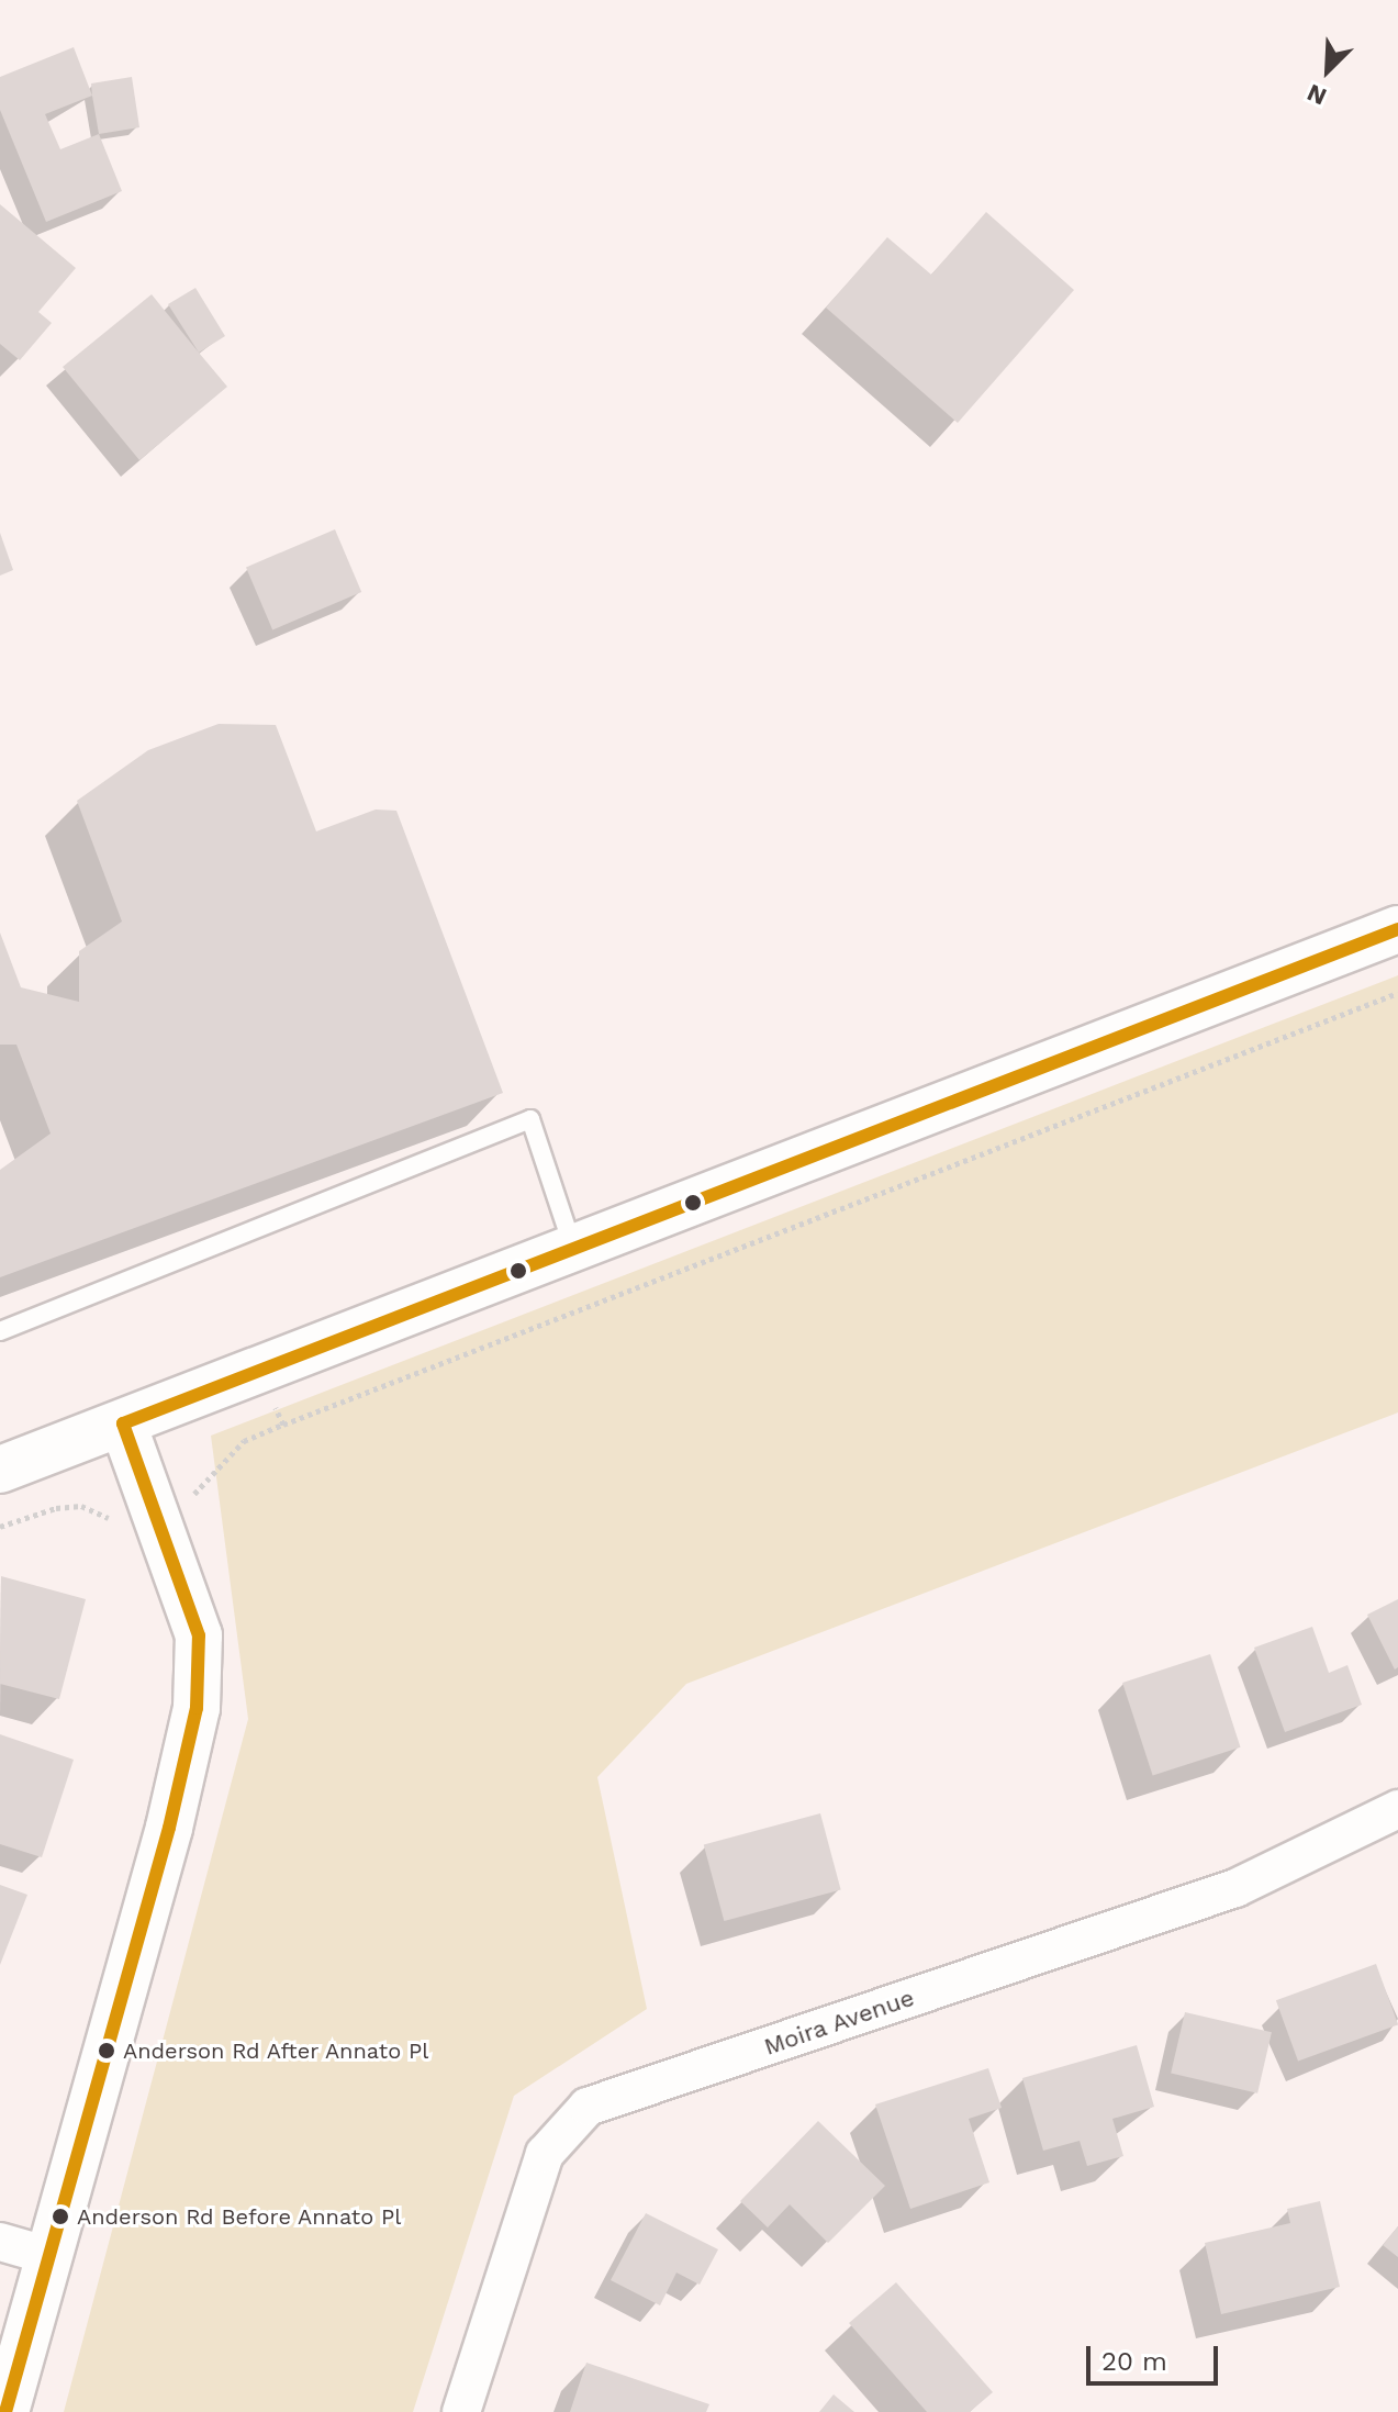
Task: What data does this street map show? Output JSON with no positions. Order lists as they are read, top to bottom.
{
  "streets": {
    "street": ["Moira Avenue"]
  },
  "places": ["Anderson Rd After Annato Pl", "Anderson Rd Before Annato Pl"],
  "scale_bar": "20 m",
  "north": "bottom left"
}
